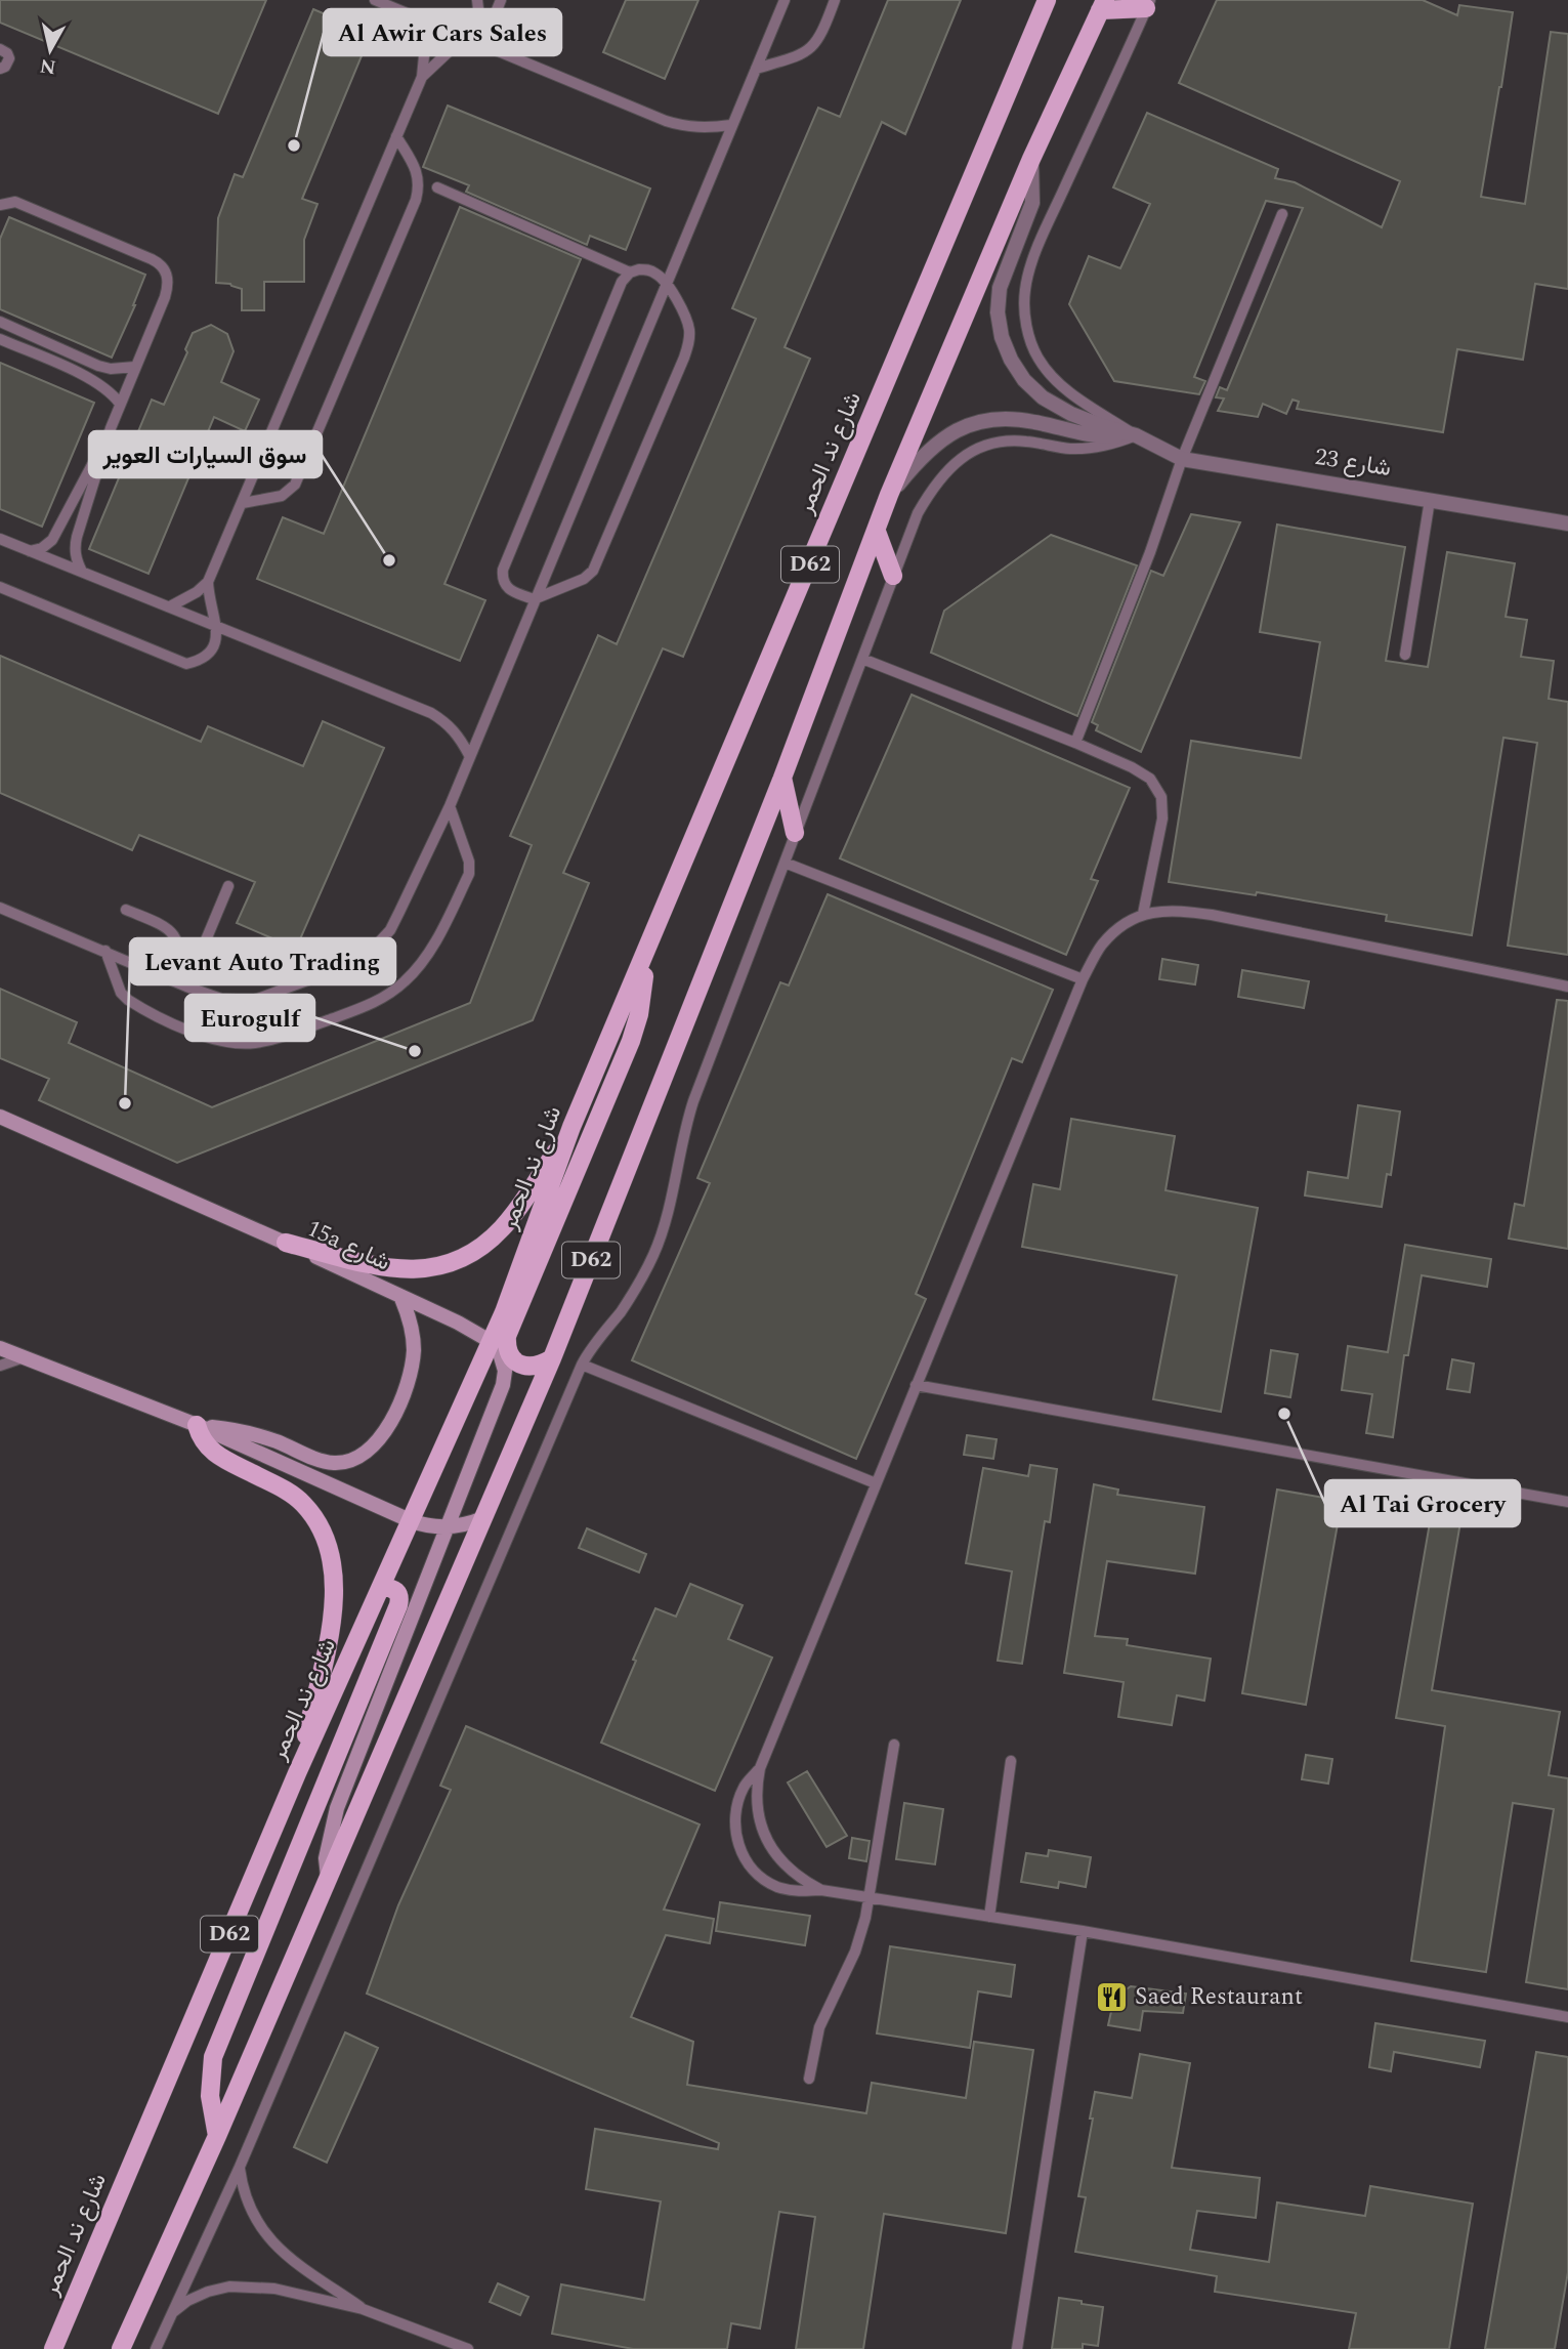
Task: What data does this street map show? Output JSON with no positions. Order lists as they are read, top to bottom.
{
  "streets": {
    "main road": ["شارع ند الحمر", "D62", "15a شارع"],
    "street": ["شارع 23"]
  },
  "crossings": [
    ["شارع ند الحمر", "15a شارع"],
    ["شارع 23", "D62"]
  ],
  "places": {
    "other": [
      "Al Awir Cars Sales",
      "سوق السيارات العوير",
      "Eurogulf",
      "Levant Auto Trading",
      "Al Tai Grocery"
    ],
    "restaurant": ["Saed Restaurant"]
  },
  "north": "bottom"
}
